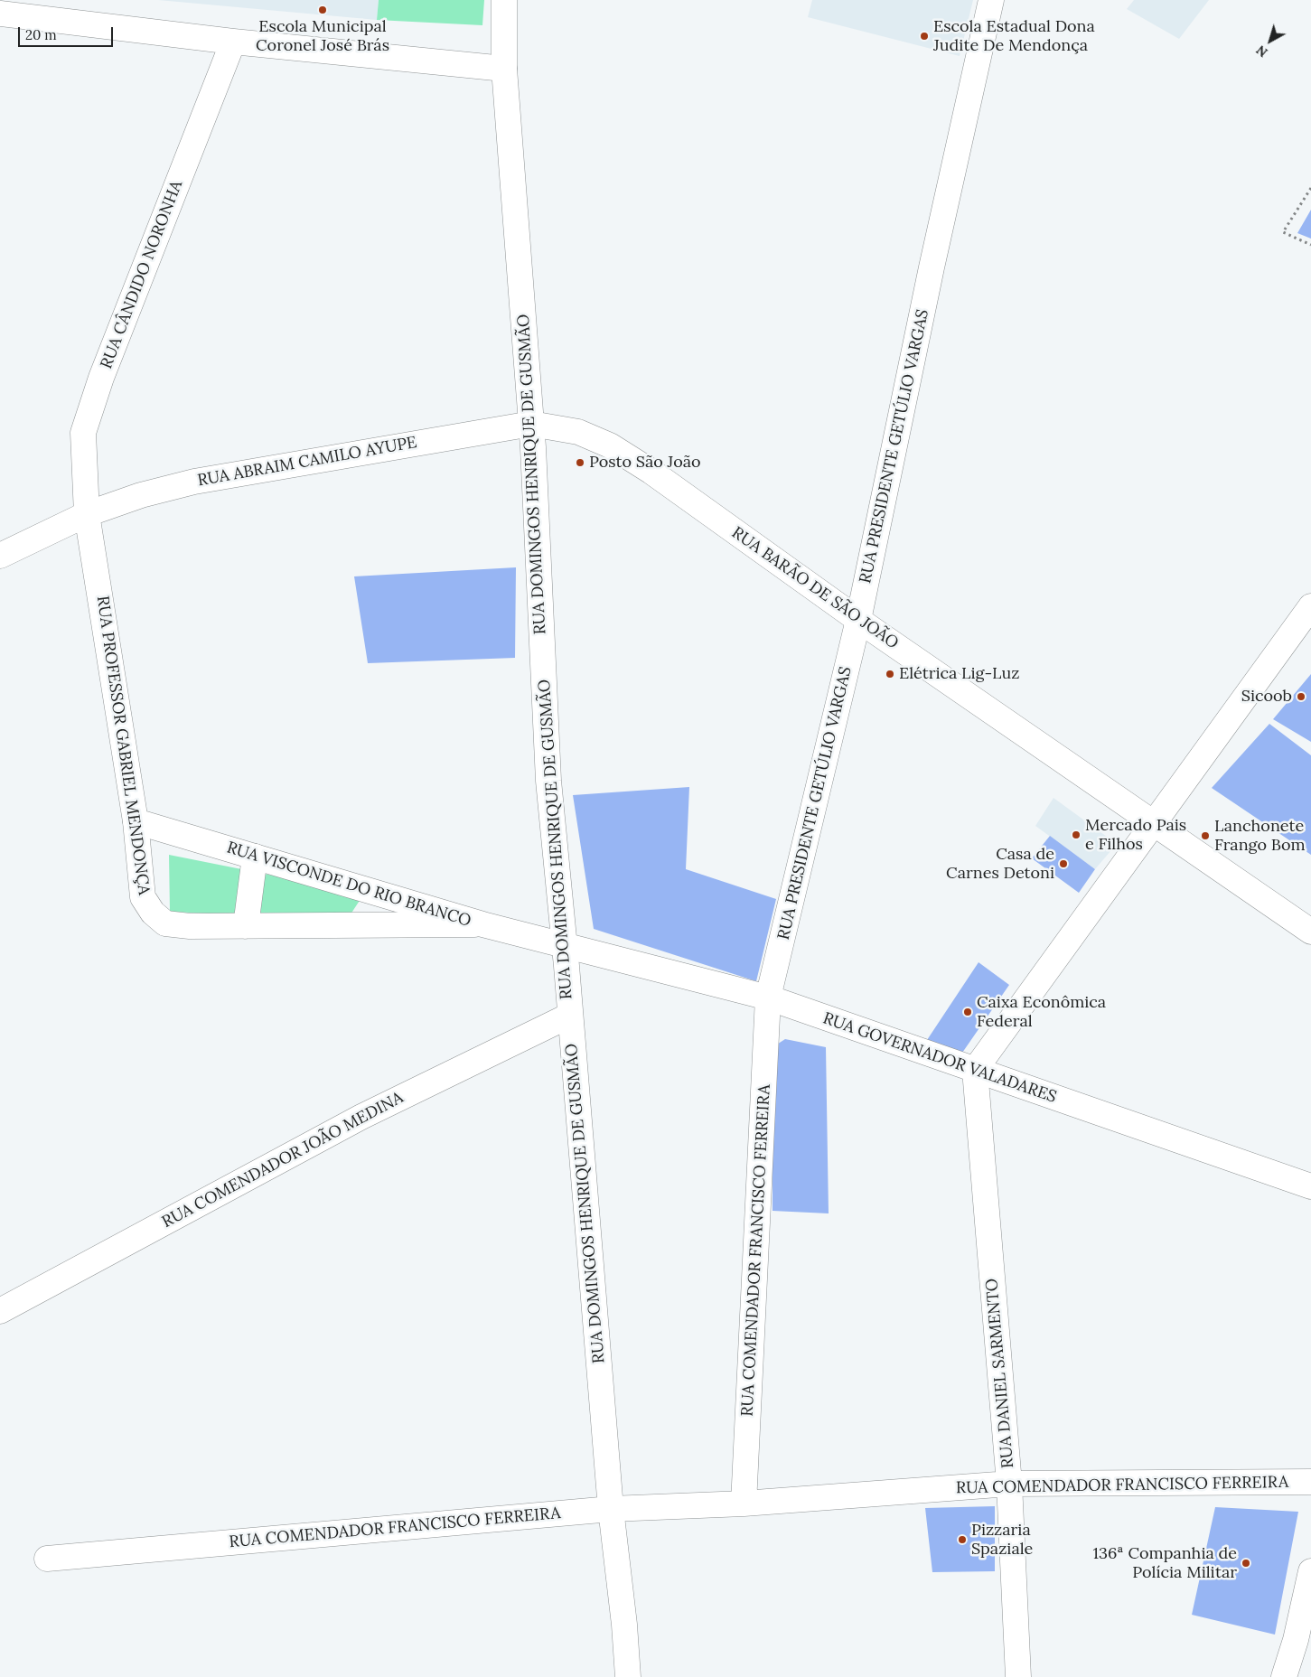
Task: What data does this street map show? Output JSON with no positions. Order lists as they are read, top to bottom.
{
  "streets": {
    "street": [
      "RUA CÂNDIDO NORONHA",
      "RUA PRESIDENTE GETÚLIO VARGAS",
      "RUA ABRAIM CAMILO AYUPE",
      "RUA DOMINGOS HENRIQUE DE GUSMÃO",
      "RUA BARÃO DE SÃO JOÃO",
      "RUA PROFESSOR GABRIEL MENDONÇA",
      "RUA VISCONDE DO RIO BRANCO",
      "RUA GOVERNADOR VALADARES",
      "RUA COMENDADOR JOÃO MEDINA",
      "RUA COMENDADOR FRANCISCO FERREIRA",
      "RUA DANIEL SARMENTO"
    ]
  },
  "crossings": [
    ["RUA CÂNDIDO NORONHA", "RUA ABRAIM CAMILO AYUPE"],
    ["RUA CÂNDIDO NORONHA", "RUA PROFESSOR GABRIEL MENDONÇA"],
    ["RUA PRESIDENTE GETÚLIO VARGAS", "RUA BARÃO DE SÃO JOÃO"],
    ["RUA PRESIDENTE GETÚLIO VARGAS", "RUA GOVERNADOR VALADARES"],
    ["RUA PRESIDENTE GETÚLIO VARGAS", "RUA COMENDADOR FRANCISCO FERREIRA"],
    ["RUA ABRAIM CAMILO AYUPE", "RUA DOMINGOS HENRIQUE DE GUSMÃO"],
    ["RUA ABRAIM CAMILO AYUPE", "RUA BARÃO DE SÃO JOÃO"],
    ["RUA ABRAIM CAMILO AYUPE", "RUA PROFESSOR GABRIEL MENDONÇA"],
    ["RUA DOMINGOS HENRIQUE DE GUSMÃO", "RUA BARÃO DE SÃO JOÃO"],
    ["RUA DOMINGOS HENRIQUE DE GUSMÃO", "RUA VISCONDE DO RIO BRANCO"],
    ["RUA DOMINGOS HENRIQUE DE GUSMÃO", "RUA GOVERNADOR VALADARES"],
    ["RUA DOMINGOS HENRIQUE DE GUSMÃO", "RUA COMENDADOR JOÃO MEDINA"],
    ["RUA DOMINGOS HENRIQUE DE GUSMÃO", "RUA COMENDADOR FRANCISCO FERREIRA"],
    ["RUA PROFESSOR GABRIEL MENDONÇA", "RUA VISCONDE DO RIO BRANCO"],
    ["RUA VISCONDE DO RIO BRANCO", "RUA GOVERNADOR VALADARES"],
    ["RUA GOVERNADOR VALADARES", "RUA COMENDADOR FRANCISCO FERREIRA"],
    ["RUA GOVERNADOR VALADARES", "RUA DANIEL SARMENTO"],
    ["RUA COMENDADOR FRANCISCO FERREIRA", "RUA DANIEL SARMENTO"]
  ],
  "places": [
    "Escola Municipal Coronel José Brás",
    "Escola Estadual Dona Judite De Mendonça",
    "Posto São João",
    "Elétrica Lig-Luz",
    "Sicoob",
    "Mercado Pais e Filhos",
    "Lanchonete Frango Bom",
    "Casa de Carnes Detoni",
    "Caixa Econômica Federal",
    "Pizzaria Spaziale",
    "136ª Companhia de Polícia Militar"
  ],
  "scale_bar": "20 m",
  "north": "bottom left"
}
